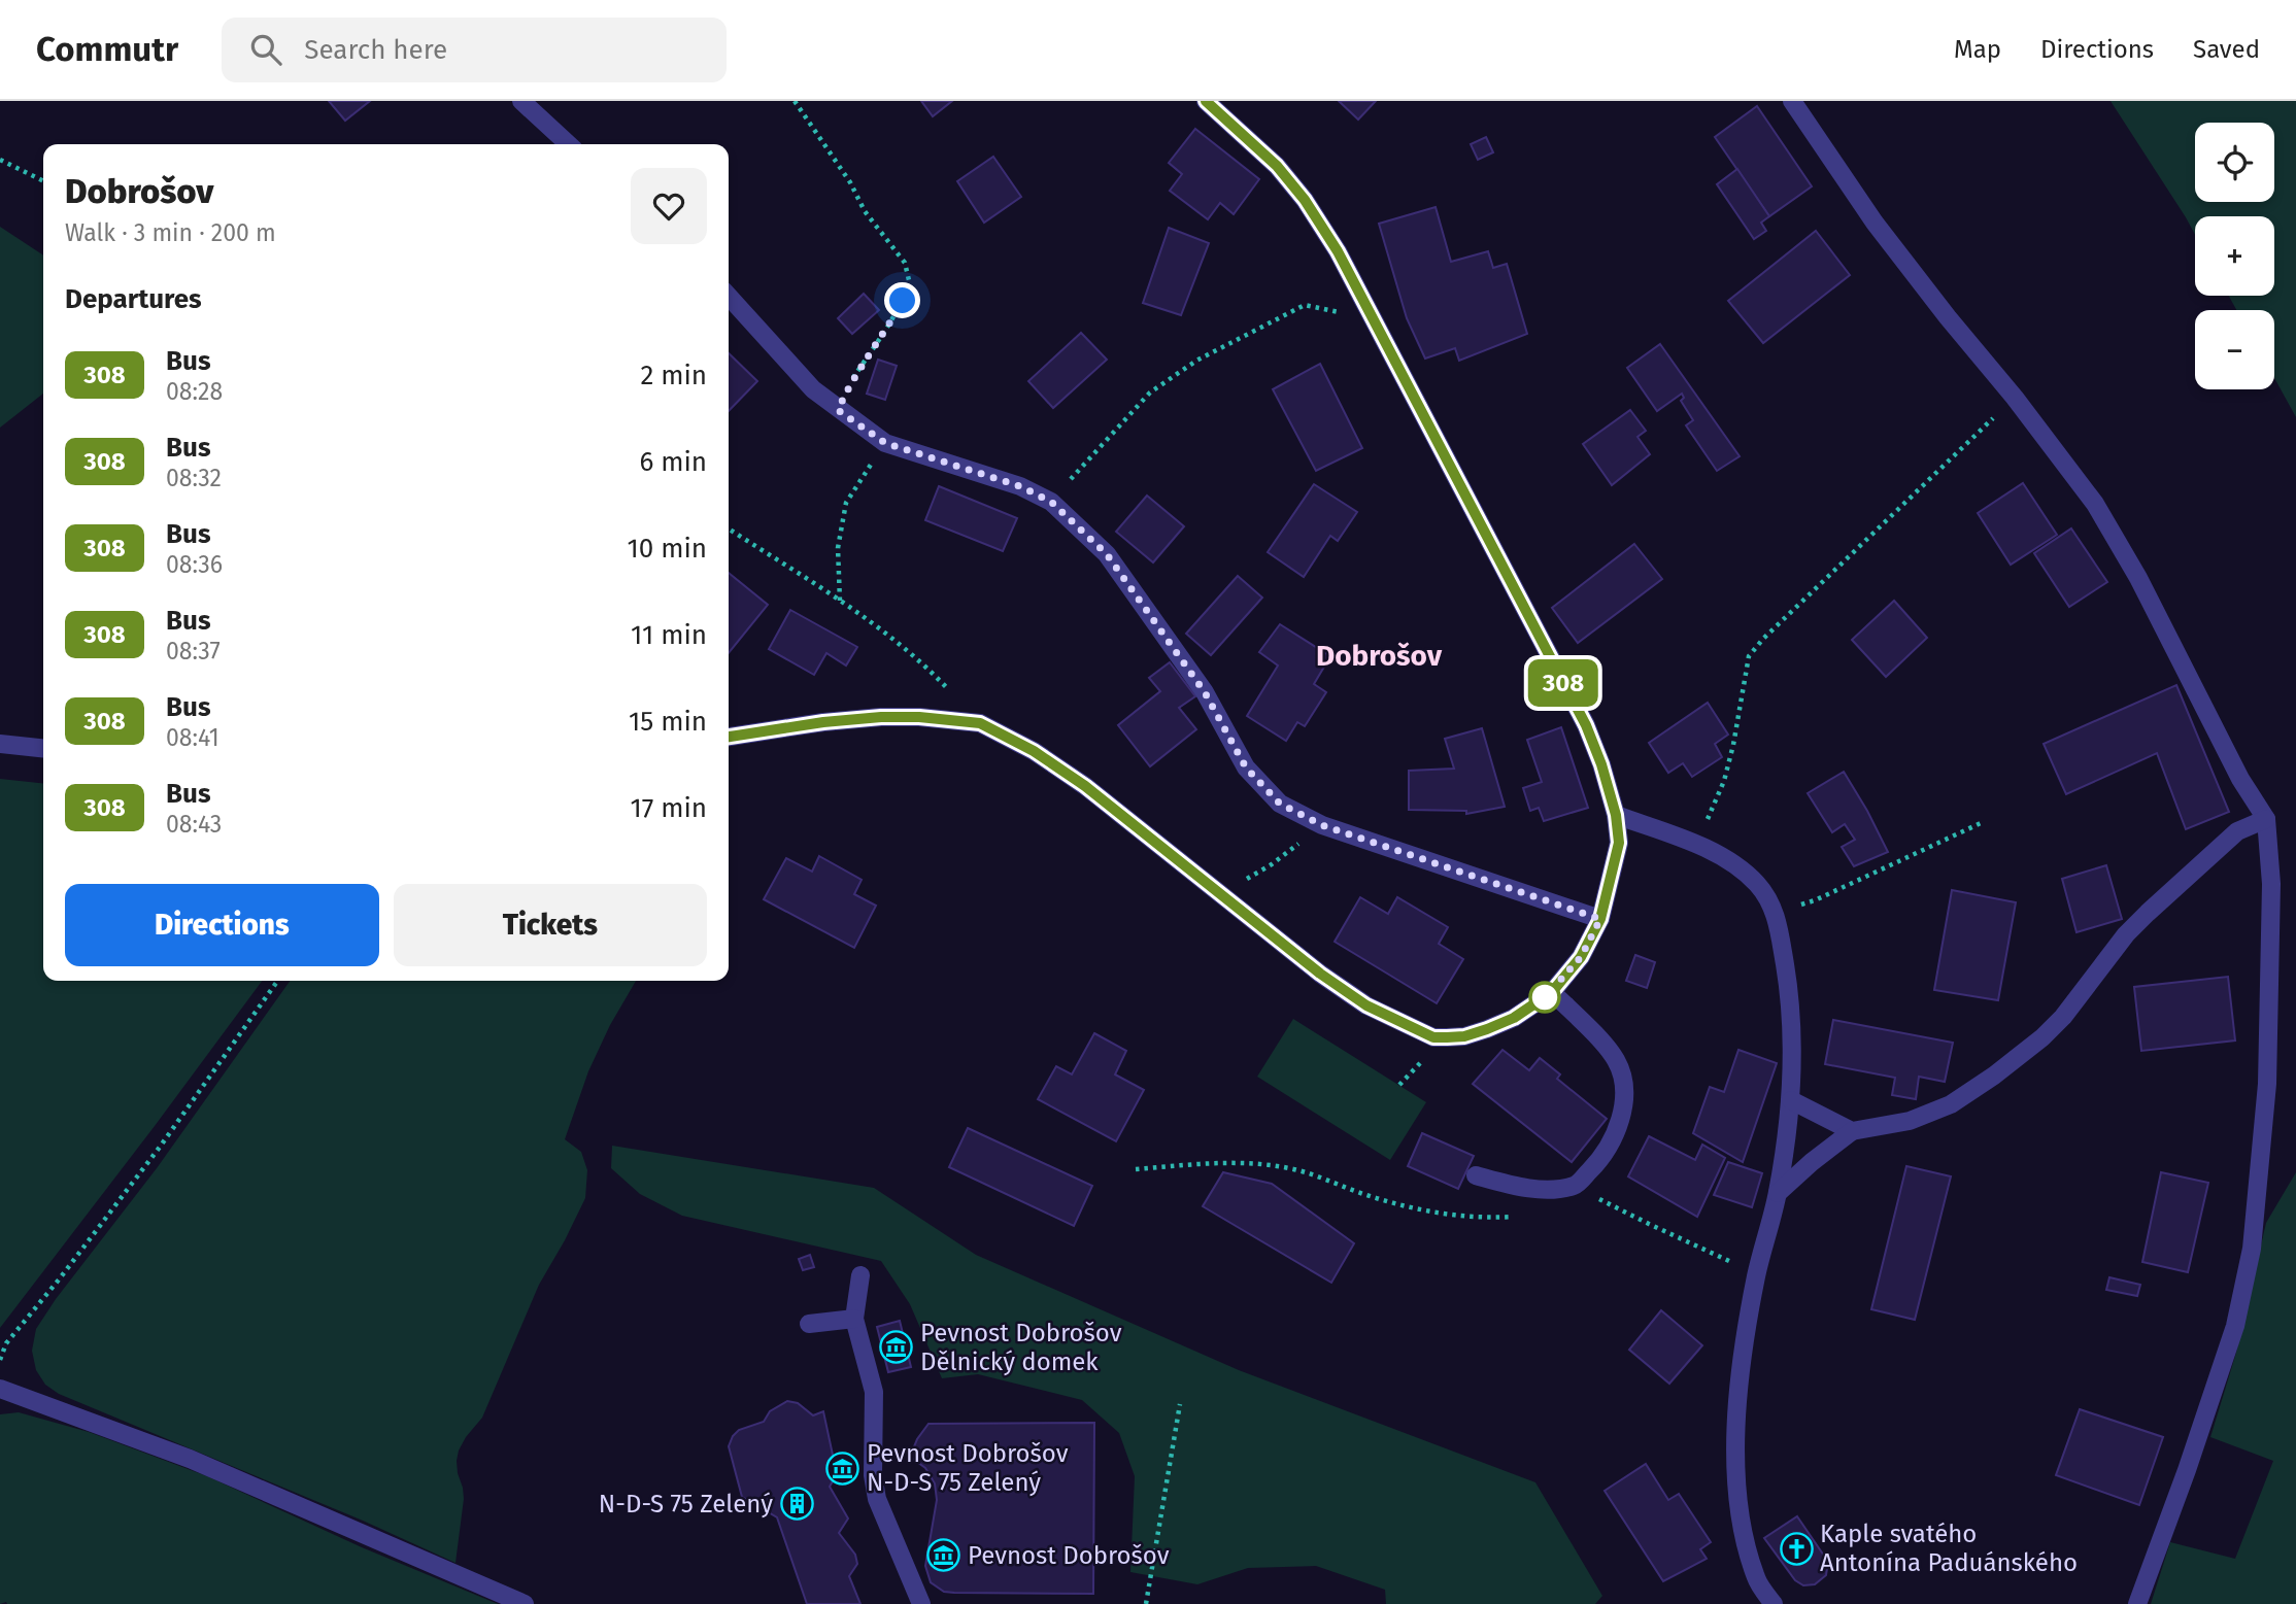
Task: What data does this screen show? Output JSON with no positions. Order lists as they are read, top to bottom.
{
  "districts": ["Dobrošov"],
  "places": {
    "museum": ["Pevnost Dobrošov Dělnický domek", "Pevnost Dobrošov N-D-S 75 Zelený", "Pevnost Dobrošov"],
    "building": ["N-D-S 75 Zelený"],
    "church": ["Kaple svatého Antonína Paduánského"]
  },
  "lines": ["bus line 308"],
  "page": {
    "header": "Commutr",
    "search": "Search here",
    "nav": ["Map", "Directions", "Saved"],
    "on_map": "308",
    "map_buttons": ["+", "−"],
    "heading": [
      ["Dobrošov", "Walk · 3 min · 200 m"],
      "Departures"
    ],
    "list": [
      {
        "mark": "308",
        "name": "Bus",
        "note": "08:28",
        "value": "2 min"
      },
      {
        "mark": "308",
        "name": "Bus",
        "note": "08:32",
        "value": "6 min"
      },
      {
        "mark": "308",
        "name": "Bus",
        "note": "08:36",
        "value": "10 min"
      },
      {
        "mark": "308",
        "name": "Bus",
        "note": "08:37",
        "value": "11 min"
      },
      {
        "mark": "308",
        "name": "Bus",
        "note": "08:41",
        "value": "15 min"
      },
      {
        "mark": "308",
        "name": "Bus",
        "note": "08:43",
        "value": "17 min"
      }
    ],
    "buttons": ["Directions", "Tickets"]
  }
}
